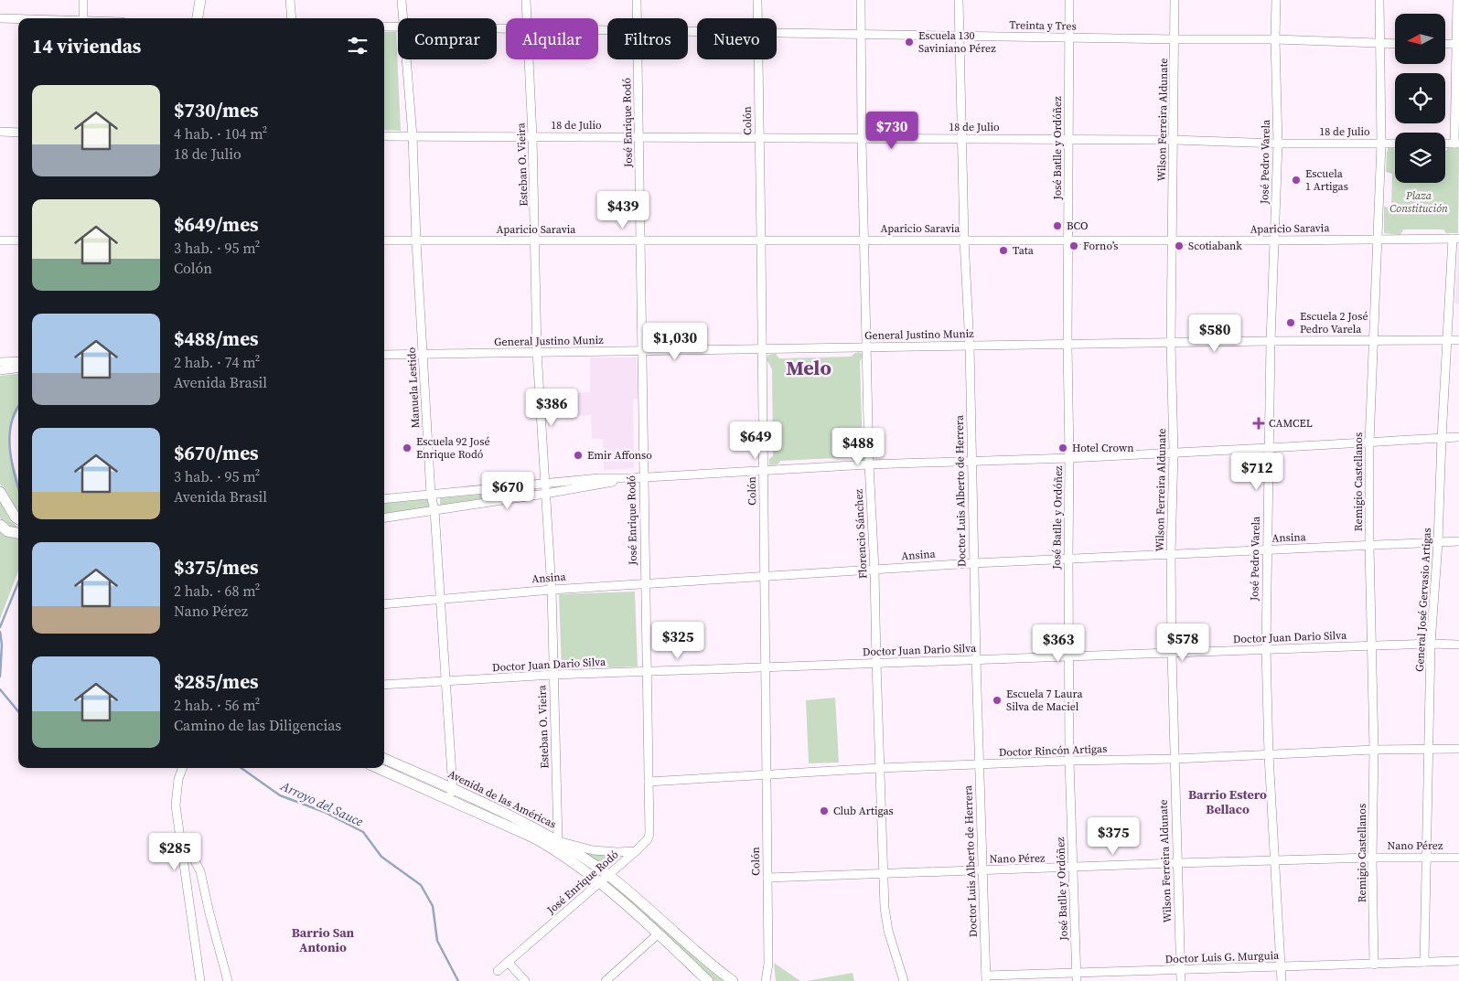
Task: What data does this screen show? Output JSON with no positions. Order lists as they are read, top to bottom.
{
  "streets": {
    "main road": ["Avenida de las Américas"],
    "street": [
      "Treinta y Tres",
      "Wilson Ferreira Aldunate",
      "Colón",
      "José Enrique Rodó",
      "18 de Julio",
      "José Batlle y Ordóñez",
      "José Pedro Varela",
      "Esteban O. Vieira",
      "Aparicio Saravia",
      "General Justino Muniz",
      "Manuela Lestido",
      "Remigio Castellanos",
      "Doctor Luis Alberto de Herrera",
      "Florencio Sánchez",
      "Ansina",
      "General José Gervasio Artigas",
      "Doctor Juan Dario Silva",
      "Doctor Rincón Artigas",
      "Nano Pérez",
      "Doctor Luis G. Murguia"
    ]
  },
  "crossings": [
    ["Treinta y Tres", "Wilson Ferreira Aldunate"],
    ["Treinta y Tres", "José Batlle y Ordóñez"],
    ["Treinta y Tres", "José Pedro Varela"],
    ["Treinta y Tres", "Remigio Castellanos"],
    ["Treinta y Tres", "Doctor Luis Alberto de Herrera"],
    ["Treinta y Tres", "Florencio Sánchez"],
    ["Wilson Ferreira Aldunate", "18 de Julio"],
    ["Wilson Ferreira Aldunate", "Aparicio Saravia"],
    ["Wilson Ferreira Aldunate", "General Justino Muniz"],
    ["Wilson Ferreira Aldunate", "Ansina"],
    ["Wilson Ferreira Aldunate", "Doctor Juan Dario Silva"],
    ["Wilson Ferreira Aldunate", "Doctor Rincón Artigas"],
    ["Wilson Ferreira Aldunate", "Nano Pérez"],
    ["Wilson Ferreira Aldunate", "Doctor Luis G. Murguia"],
    ["Colón", "18 de Julio"],
    ["Colón", "Aparicio Saravia"],
    ["Colón", "General Justino Muniz"],
    ["Colón", "Ansina"],
    ["Colón", "Doctor Juan Dario Silva"],
    ["Colón", "Doctor Rincón Artigas"],
    ["Colón", "Nano Pérez"],
    ["José Enrique Rodó", "18 de Julio"],
    ["José Enrique Rodó", "Aparicio Saravia"],
    ["José Enrique Rodó", "General Justino Muniz"],
    ["José Enrique Rodó", "Ansina"],
    ["José Enrique Rodó", "Doctor Juan Dario Silva"],
    ["José Enrique Rodó", "Doctor Rincón Artigas"],
    ["José Enrique Rodó", "Avenida de las Américas"],
    ["18 de Julio", "José Batlle y Ordóñez"],
    ["18 de Julio", "José Pedro Varela"],
    ["18 de Julio", "Esteban O. Vieira"],
    ["18 de Julio", "Manuela Lestido"],
    ["18 de Julio", "Remigio Castellanos"],
    ["18 de Julio", "Doctor Luis Alberto de Herrera"],
    ["18 de Julio", "Florencio Sánchez"],
    ["José Batlle y Ordóñez", "Aparicio Saravia"],
    ["José Batlle y Ordóñez", "General Justino Muniz"],
    ["José Batlle y Ordóñez", "Ansina"],
    ["José Batlle y Ordóñez", "Doctor Juan Dario Silva"],
    ["José Batlle y Ordóñez", "Doctor Rincón Artigas"],
    ["José Batlle y Ordóñez", "Nano Pérez"],
    ["José Batlle y Ordóñez", "Doctor Luis G. Murguia"],
    ["José Pedro Varela", "Aparicio Saravia"],
    ["José Pedro Varela", "General Justino Muniz"],
    ["José Pedro Varela", "Ansina"],
    ["José Pedro Varela", "Doctor Juan Dario Silva"],
    ["José Pedro Varela", "Doctor Rincón Artigas"],
    ["José Pedro Varela", "Nano Pérez"],
    ["José Pedro Varela", "Doctor Luis G. Murguia"],
    ["Esteban O. Vieira", "Aparicio Saravia"],
    ["Esteban O. Vieira", "General Justino Muniz"],
    ["Esteban O. Vieira", "Ansina"],
    ["Esteban O. Vieira", "Doctor Juan Dario Silva"],
    ["Esteban O. Vieira", "Avenida de las Américas"],
    ["Aparicio Saravia", "Manuela Lestido"],
    ["Aparicio Saravia", "Remigio Castellanos"],
    ["Aparicio Saravia", "Doctor Luis Alberto de Herrera"],
    ["Aparicio Saravia", "Florencio Sánchez"],
    ["Aparicio Saravia", "General José Gervasio Artigas"],
    ["General Justino Muniz", "Manuela Lestido"],
    ["General Justino Muniz", "Remigio Castellanos"],
    ["General Justino Muniz", "Doctor Luis Alberto de Herrera"],
    ["General Justino Muniz", "Florencio Sánchez"],
    ["General Justino Muniz", "General José Gervasio Artigas"],
    ["Manuela Lestido", "Ansina"],
    ["Manuela Lestido", "Doctor Juan Dario Silva"],
    ["Manuela Lestido", "Avenida de las Américas"],
    ["Remigio Castellanos", "Ansina"],
    ["Remigio Castellanos", "Doctor Juan Dario Silva"],
    ["Remigio Castellanos", "Doctor Rincón Artigas"],
    ["Remigio Castellanos", "Nano Pérez"],
    ["Remigio Castellanos", "Doctor Luis G. Murguia"],
    ["Doctor Luis Alberto de Herrera", "Ansina"],
    ["Doctor Luis Alberto de Herrera", "Doctor Juan Dario Silva"],
    ["Doctor Luis Alberto de Herrera", "Doctor Rincón Artigas"],
    ["Doctor Luis Alberto de Herrera", "Nano Pérez"],
    ["Doctor Luis Alberto de Herrera", "Doctor Luis G. Murguia"],
    ["Florencio Sánchez", "Ansina"],
    ["Florencio Sánchez", "Doctor Juan Dario Silva"],
    ["Florencio Sánchez", "Doctor Rincón Artigas"],
    ["Florencio Sánchez", "Nano Pérez"],
    ["Ansina", "General José Gervasio Artigas"],
    ["General José Gervasio Artigas", "Doctor Juan Dario Silva"],
    ["General José Gervasio Artigas", "Doctor Rincón Artigas"],
    ["General José Gervasio Artigas", "Nano Pérez"],
    ["General José Gervasio Artigas", "Doctor Luis G. Murguia"]
  ],
  "districts": ["Melo", "Barrio Estero Bellaco", "Barrio San Antonio"],
  "water": ["Arroyo del Sauce"],
  "parks": ["Plaza Constitución"],
  "places": {
    "other": [
      "Escuela 130 Saviniano Pérez",
      "Escuela 1 Artigas",
      "BCO",
      "Forno’s",
      "Scotiabank",
      "Tata",
      "Escuela 2 José Pedro Varela",
      "Escuela 92 José Enrique Rodó",
      "Hotel Crown",
      "Emir Affonso",
      "Escuela 7 Laura Silva de Maciel",
      "Club Artigas"
    ],
    "health": ["CAMCEL"]
  },
  "north": "left",
  "page": {
    "chip": [
      "Comprar",
      "Alquilar",
      "Filtros",
      "Nuevo"
    ],
    "heading": "14 viviendas",
    "list": [
      {
        "name": "$730/mes",
        "note": "4 hab. · 104 m² · 18 de Julio"
      },
      {
        "name": "$649/mes",
        "note": "3 hab. · 95 m² · Colón"
      },
      {
        "name": "$488/mes",
        "note": "2 hab. · 74 m² · Avenida Brasil"
      },
      {
        "name": "$670/mes",
        "note": "3 hab. · 95 m² · Avenida Brasil"
      },
      {
        "name": "$375/mes",
        "note": "2 hab. · 68 m² · Nano Pérez"
      },
      {
        "name": "$285/mes",
        "note": "2 hab. · 56 m² · Camino de las Diligencias"
      }
    ],
    "price": [
      "$730",
      "$439",
      "$580",
      "$1,030",
      "$386",
      "$649",
      "$488",
      "$712",
      "$670",
      "$325",
      "$578",
      "$363",
      "$375",
      "$285"
    ]
  }
}
